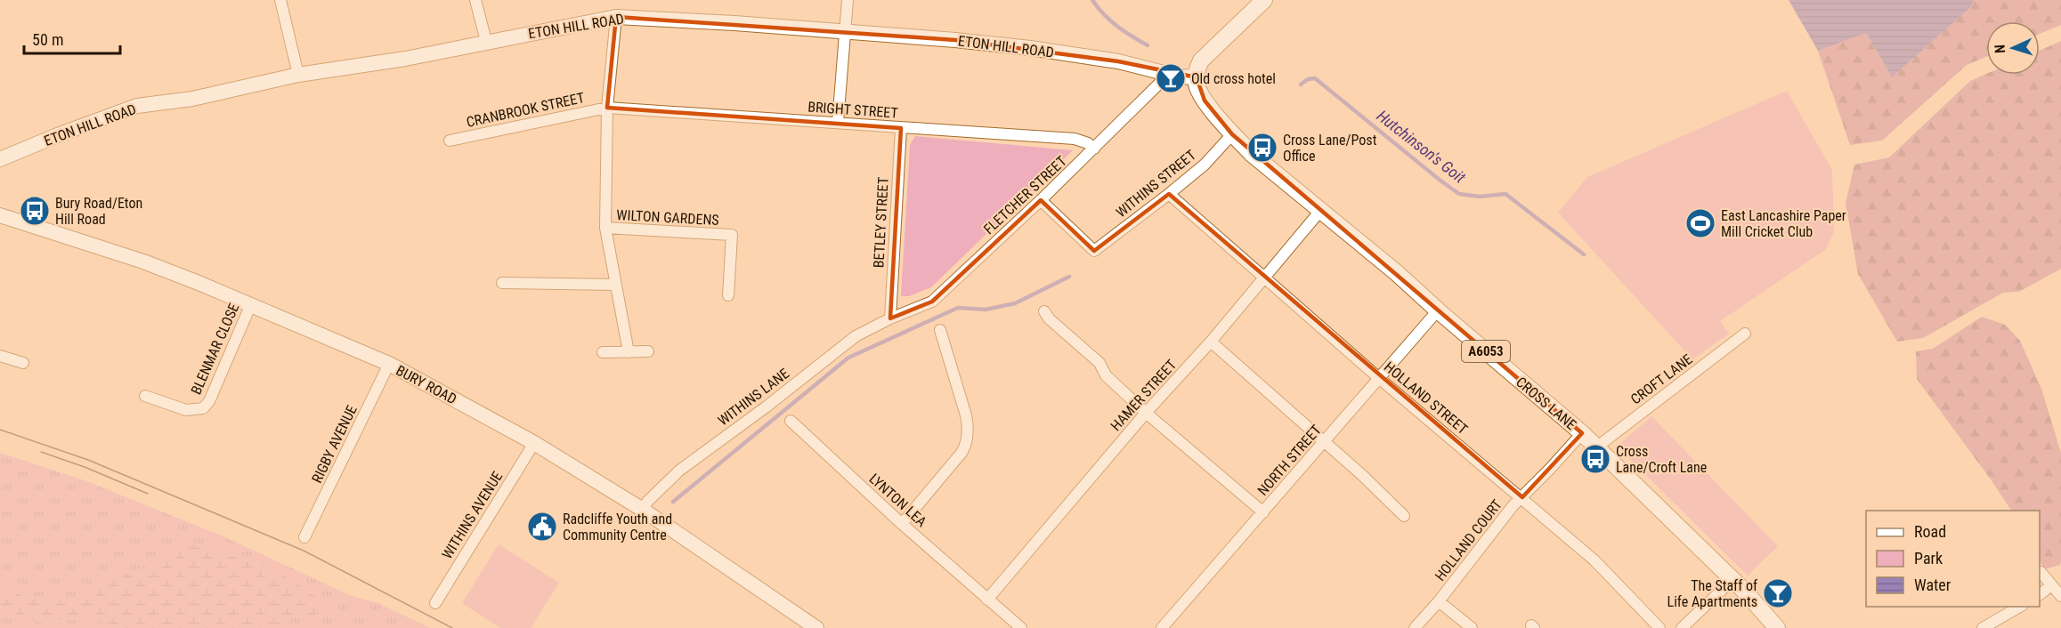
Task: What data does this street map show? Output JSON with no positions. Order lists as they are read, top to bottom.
{
  "streets": {
    "main road": ["A6053", "CROSS LANE"],
    "street": [
      "ETON HILL ROAD",
      "CRANBROOK STREET",
      "BRIGHT STREET",
      "WITHINS STREET",
      "FLETCHER STREET",
      "WILTON GARDENS",
      "BETLEY STREET",
      "BLENMAR CLOSE",
      "CROFT LANE",
      "BURY ROAD",
      "HAMER STREET",
      "WITHINS LANE",
      "HOLLAND STREET",
      "RIGBY AVENUE",
      "NORTH STREET",
      "LYNTON LEA",
      "WITHINS AVENUE",
      "HOLLAND COURT"
    ]
  },
  "crossings": [
    ["ETON HILL ROAD", "FLETCHER STREET"],
    ["ETON HILL ROAD", "WILTON GARDENS"],
    ["ETON HILL ROAD", "CROSS LANE"],
    ["CRANBROOK STREET", "BRIGHT STREET"],
    ["CRANBROOK STREET", "WILTON GARDENS"],
    ["BRIGHT STREET", "FLETCHER STREET"],
    ["BRIGHT STREET", "WILTON GARDENS"],
    ["BRIGHT STREET", "BETLEY STREET"],
    ["WITHINS STREET", "FLETCHER STREET"],
    ["WITHINS STREET", "HOLLAND STREET"],
    ["WITHINS STREET", "CROSS LANE"],
    ["FLETCHER STREET", "BETLEY STREET"],
    ["FLETCHER STREET", "WITHINS LANE"],
    ["BETLEY STREET", "WITHINS LANE"],
    ["BLENMAR CLOSE", "BURY ROAD"],
    ["CROFT LANE", "CROSS LANE"],
    ["BURY ROAD", "WITHINS LANE"],
    ["BURY ROAD", "RIGBY AVENUE"],
    ["BURY ROAD", "WITHINS AVENUE"],
    ["HAMER STREET", "HOLLAND STREET"],
    ["HAMER STREET", "CROSS LANE"],
    ["HAMER STREET", "LYNTON LEA"],
    ["HOLLAND STREET", "NORTH STREET"],
    ["HOLLAND STREET", "HOLLAND COURT"],
    ["CROSS LANE", "NORTH STREET"],
    ["CROSS LANE", "HOLLAND COURT"]
  ],
  "water": ["Hutchinson's Goit"],
  "places": {
    "bar": ["Old cross hotel", "The Staff of Life Apartments"],
    "bus stop": ["Cross Lane/Post Office", "Bury Road/Eton Hill Road", "Cross Lane/Croft Lane"],
    "sports": ["East Lancashire Paper Mill Cricket Club"],
    "public building": ["Radcliffe Youth and Community Centre"]
  },
  "legend": ["Road", "Park", "Water"],
  "scale_bar": "50 m",
  "north": "left"
}
